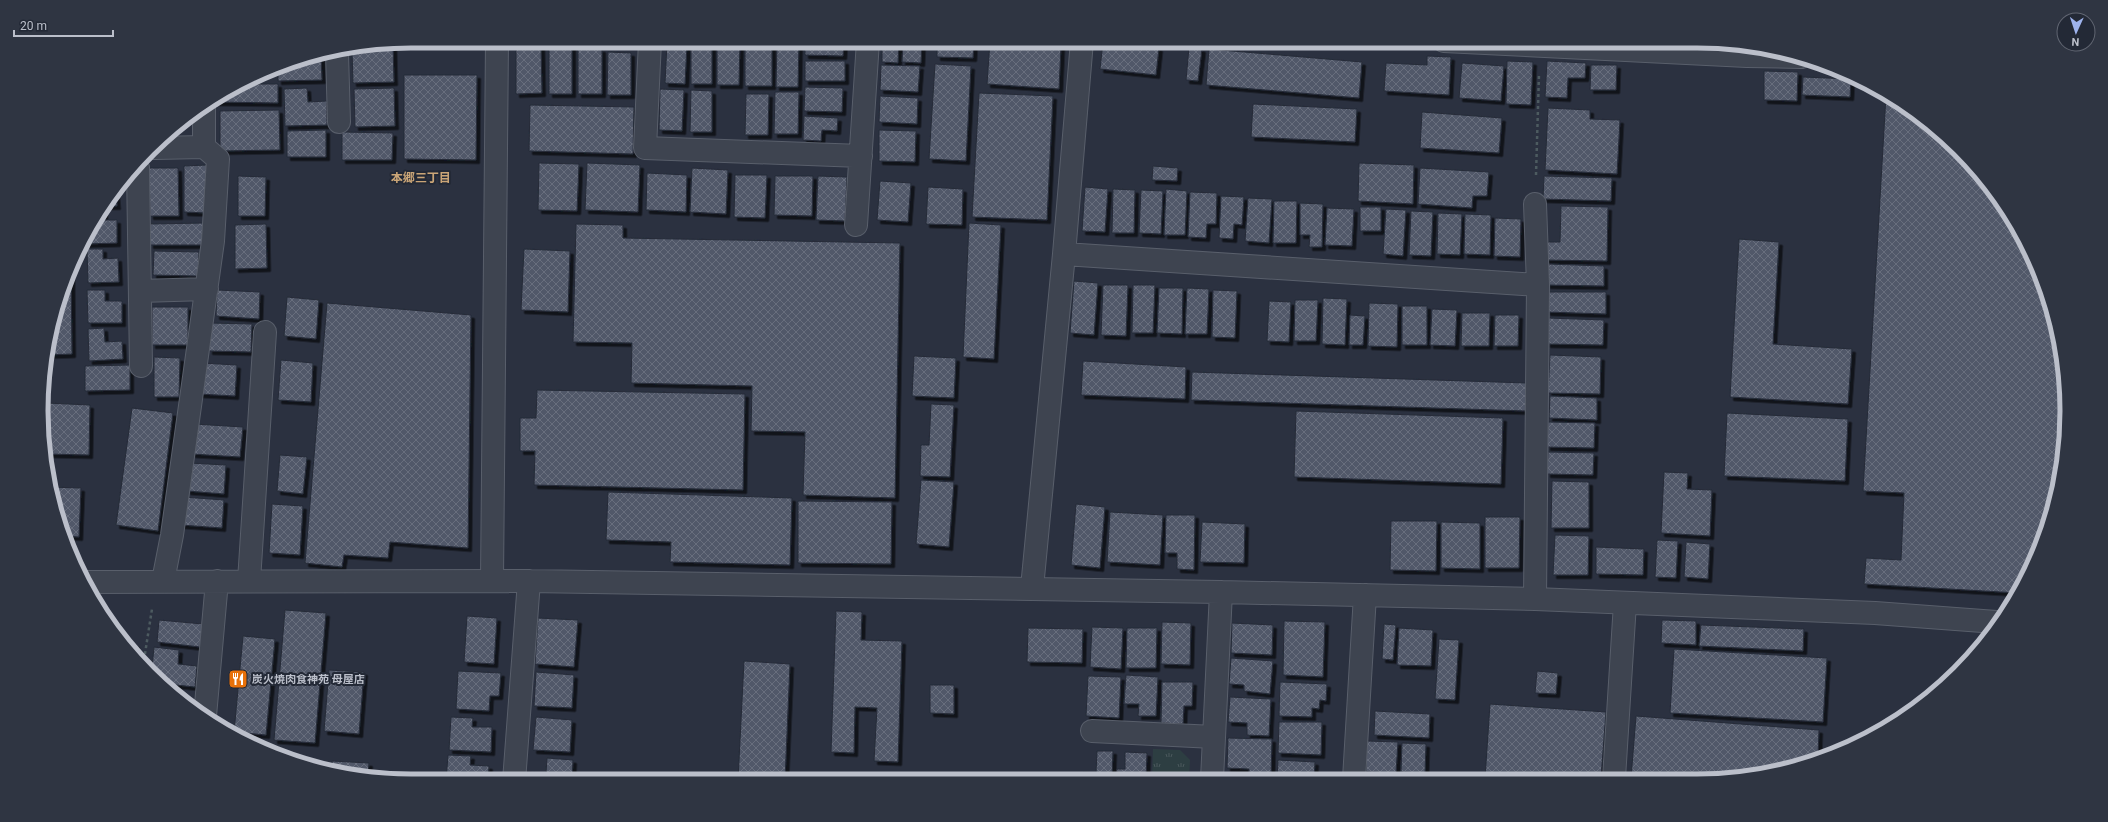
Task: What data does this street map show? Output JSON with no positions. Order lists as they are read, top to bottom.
{
  "districts": ["本郷三丁目"],
  "places": {
    "restaurant": ["炭火焼肉食神苑 母屋店"]
  },
  "scale_bar": "20 m",
  "north": "bottom"
}
